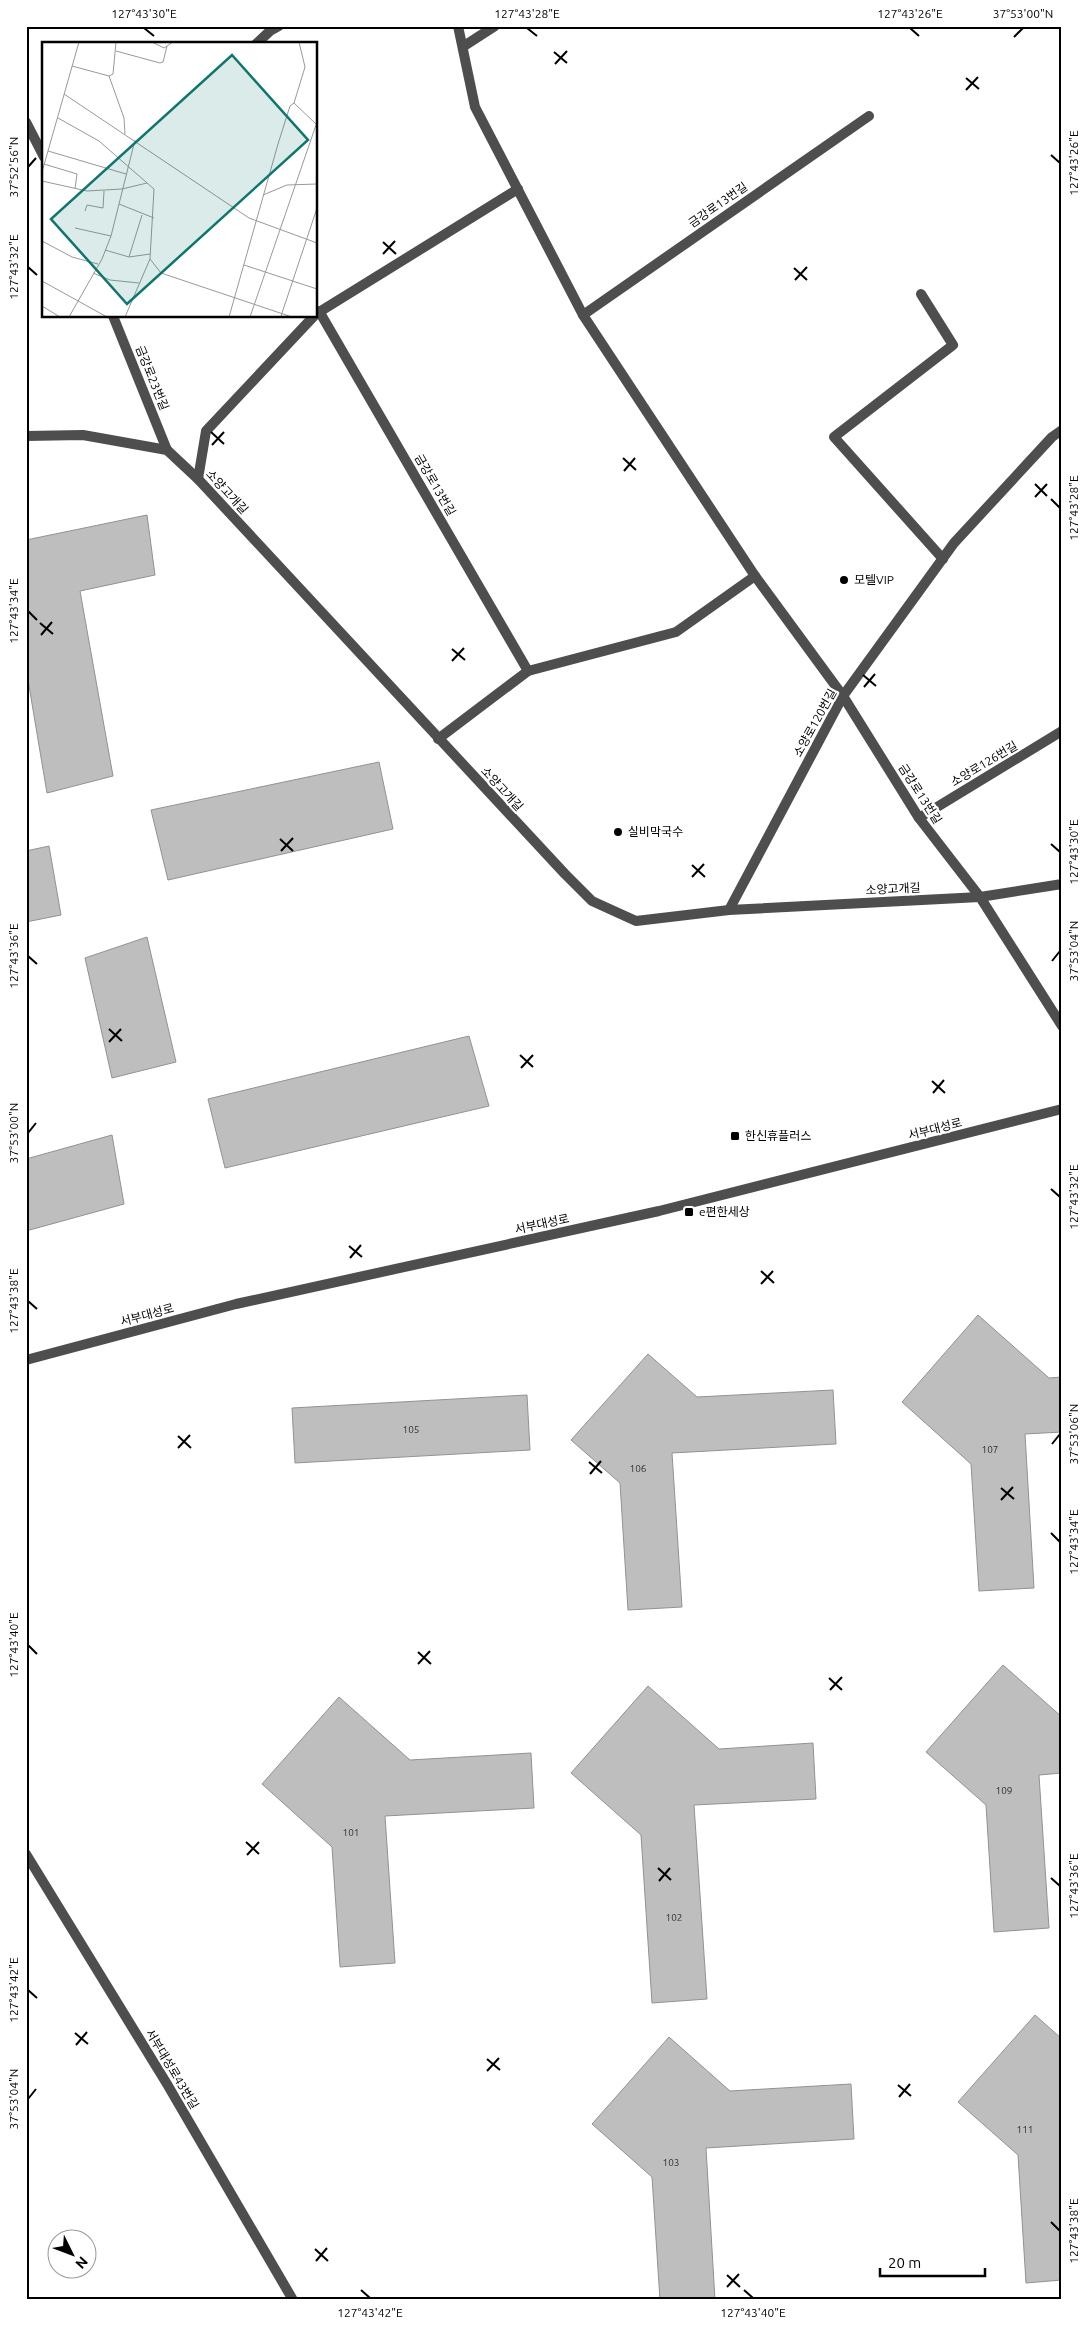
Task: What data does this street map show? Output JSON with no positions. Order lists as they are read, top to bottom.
{
  "streets": {
    "street": [
      "금강로13번길",
      "금강로23번길",
      "소양고개길",
      "소양로120번길",
      "소양로126번길",
      "서부대성로",
      "서부대성로43번길"
    ]
  },
  "crossings": [
    ["금강로13번길", "소양고개길"],
    ["금강로13번길", "소양로120번길"],
    ["금강로13번길", "소양로126번길"],
    ["금강로23번길", "소양고개길"],
    ["소양고개길", "소양로120번길"]
  ],
  "places": {
    "other": ["모텔VIP", "실비막국수"],
    "transit": ["한신휴플러스", "e편한세상"]
  },
  "house_numbers": [
    "105",
    "107",
    "106",
    "109",
    "101",
    "102",
    "111",
    "103"
  ],
  "scale_bar": "20 m",
  "north": "bottom right",
  "coordinates": [
    "127°43'30\"E",
    "127°43'28\"E",
    "127°43'26\"E",
    "37°53'00\"N",
    "37°52'56\"N",
    "127°43'32\"E",
    "127°43'34\"E",
    "37°53'04\"N",
    "127°43'36\"E",
    "127°43'38\"E",
    "37°53'06\"N",
    "127°43'40\"E",
    "127°43'42\"E"
  ]
}
